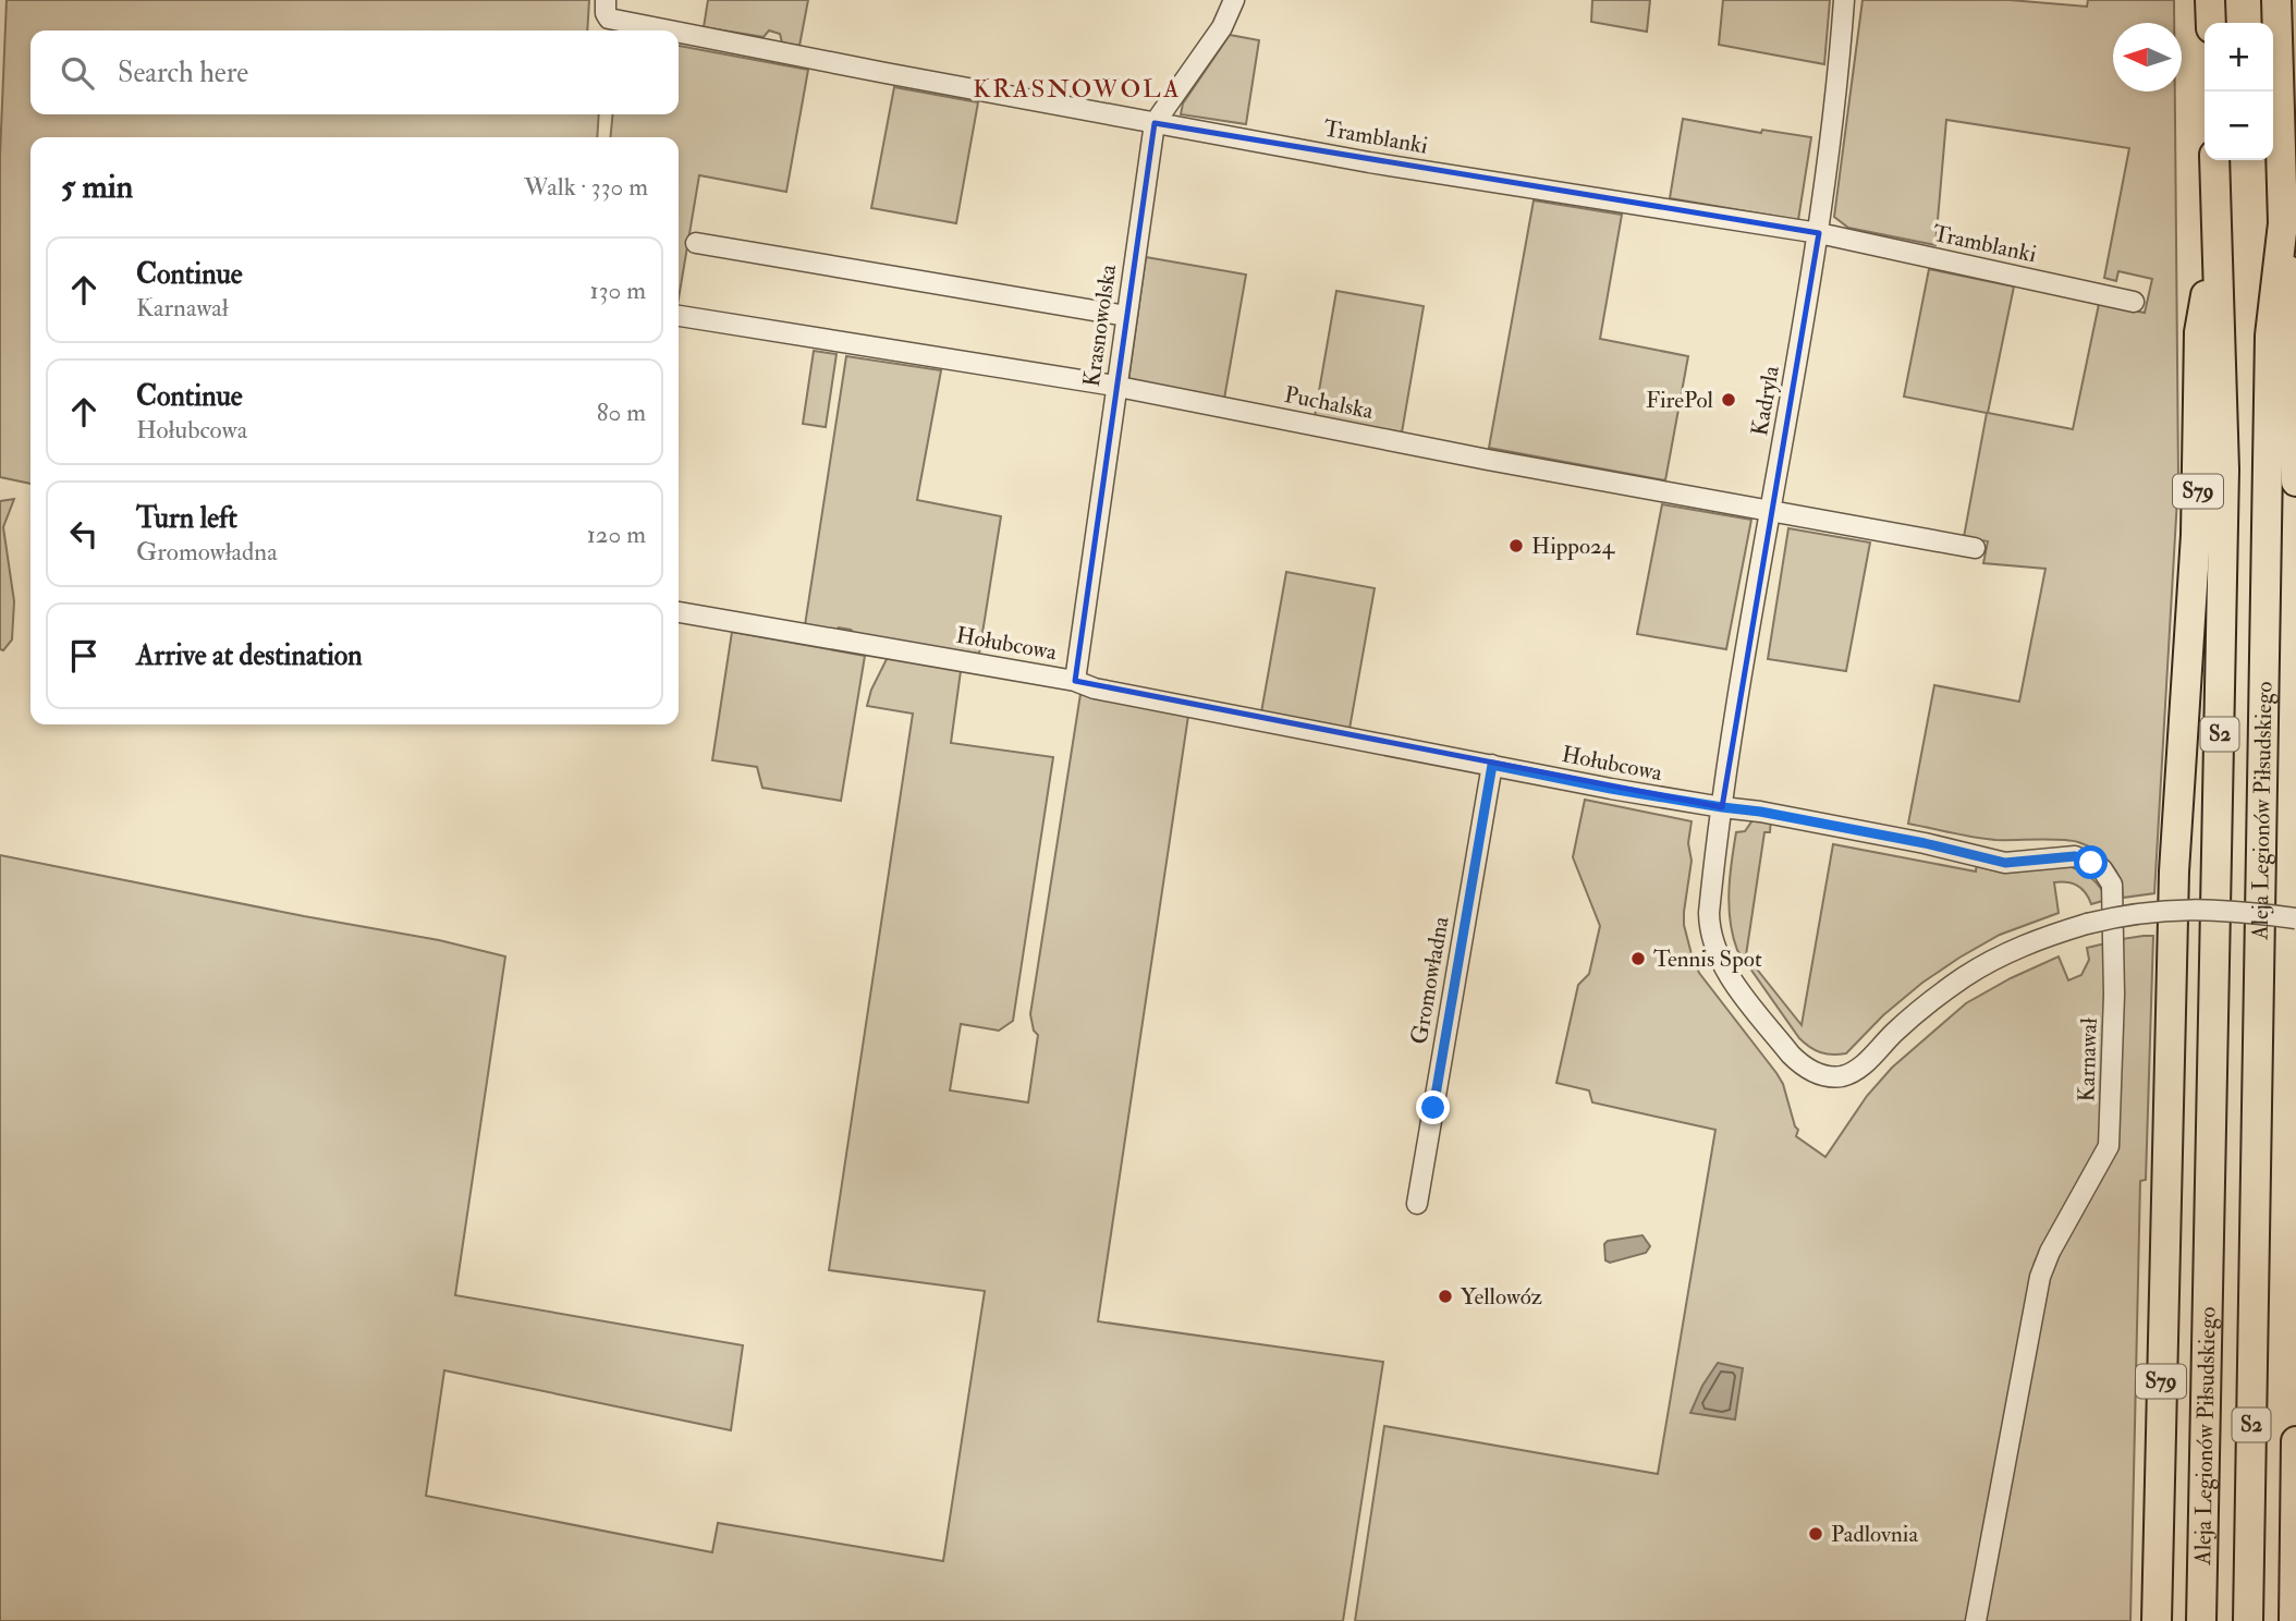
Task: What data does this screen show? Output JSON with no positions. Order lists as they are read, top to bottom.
{
  "streets": {
    "highway": ["S79", "S2", "Aleja Legionów Piłsudskiego"],
    "street": [
      "Tramblanki",
      "Krasnowolska",
      "Kadryla",
      "Puchalska",
      "Hołubcowa",
      "Gromowładna",
      "Karnawał"
    ]
  },
  "crossings": [
    ["Tramblanki", "Krasnowolska"],
    ["Tramblanki", "Kadryla"],
    ["Krasnowolska", "Puchalska"],
    ["Krasnowolska", "Hołubcowa"],
    ["Kadryla", "Puchalska"],
    ["Kadryla", "Hołubcowa"],
    ["Kadryla", "Karnawał"],
    ["S79", "Aleja Legionów Piłsudskiego"],
    ["Hołubcowa", "Gromowładna"],
    ["Hołubcowa", "Karnawał"]
  ],
  "districts": ["KRASNOWOLA"],
  "places": [
    "FirePol",
    "Hippo24",
    "Tennis Spot",
    "Yellowóz",
    "Padlovnia"
  ],
  "north": "left",
  "page": {
    "map_buttons": ["+", "−"],
    "search": "Search here",
    "heading": ["5 min", "Walk · 330 m"],
    "list": [
      ["Continue", "Karnawał", "130 m"],
      ["Continue", "Hołubcowa", "80 m"],
      ["Turn left", "Gromowładna", "120 m"],
      "Arrive at destination"
    ]
  }
}
